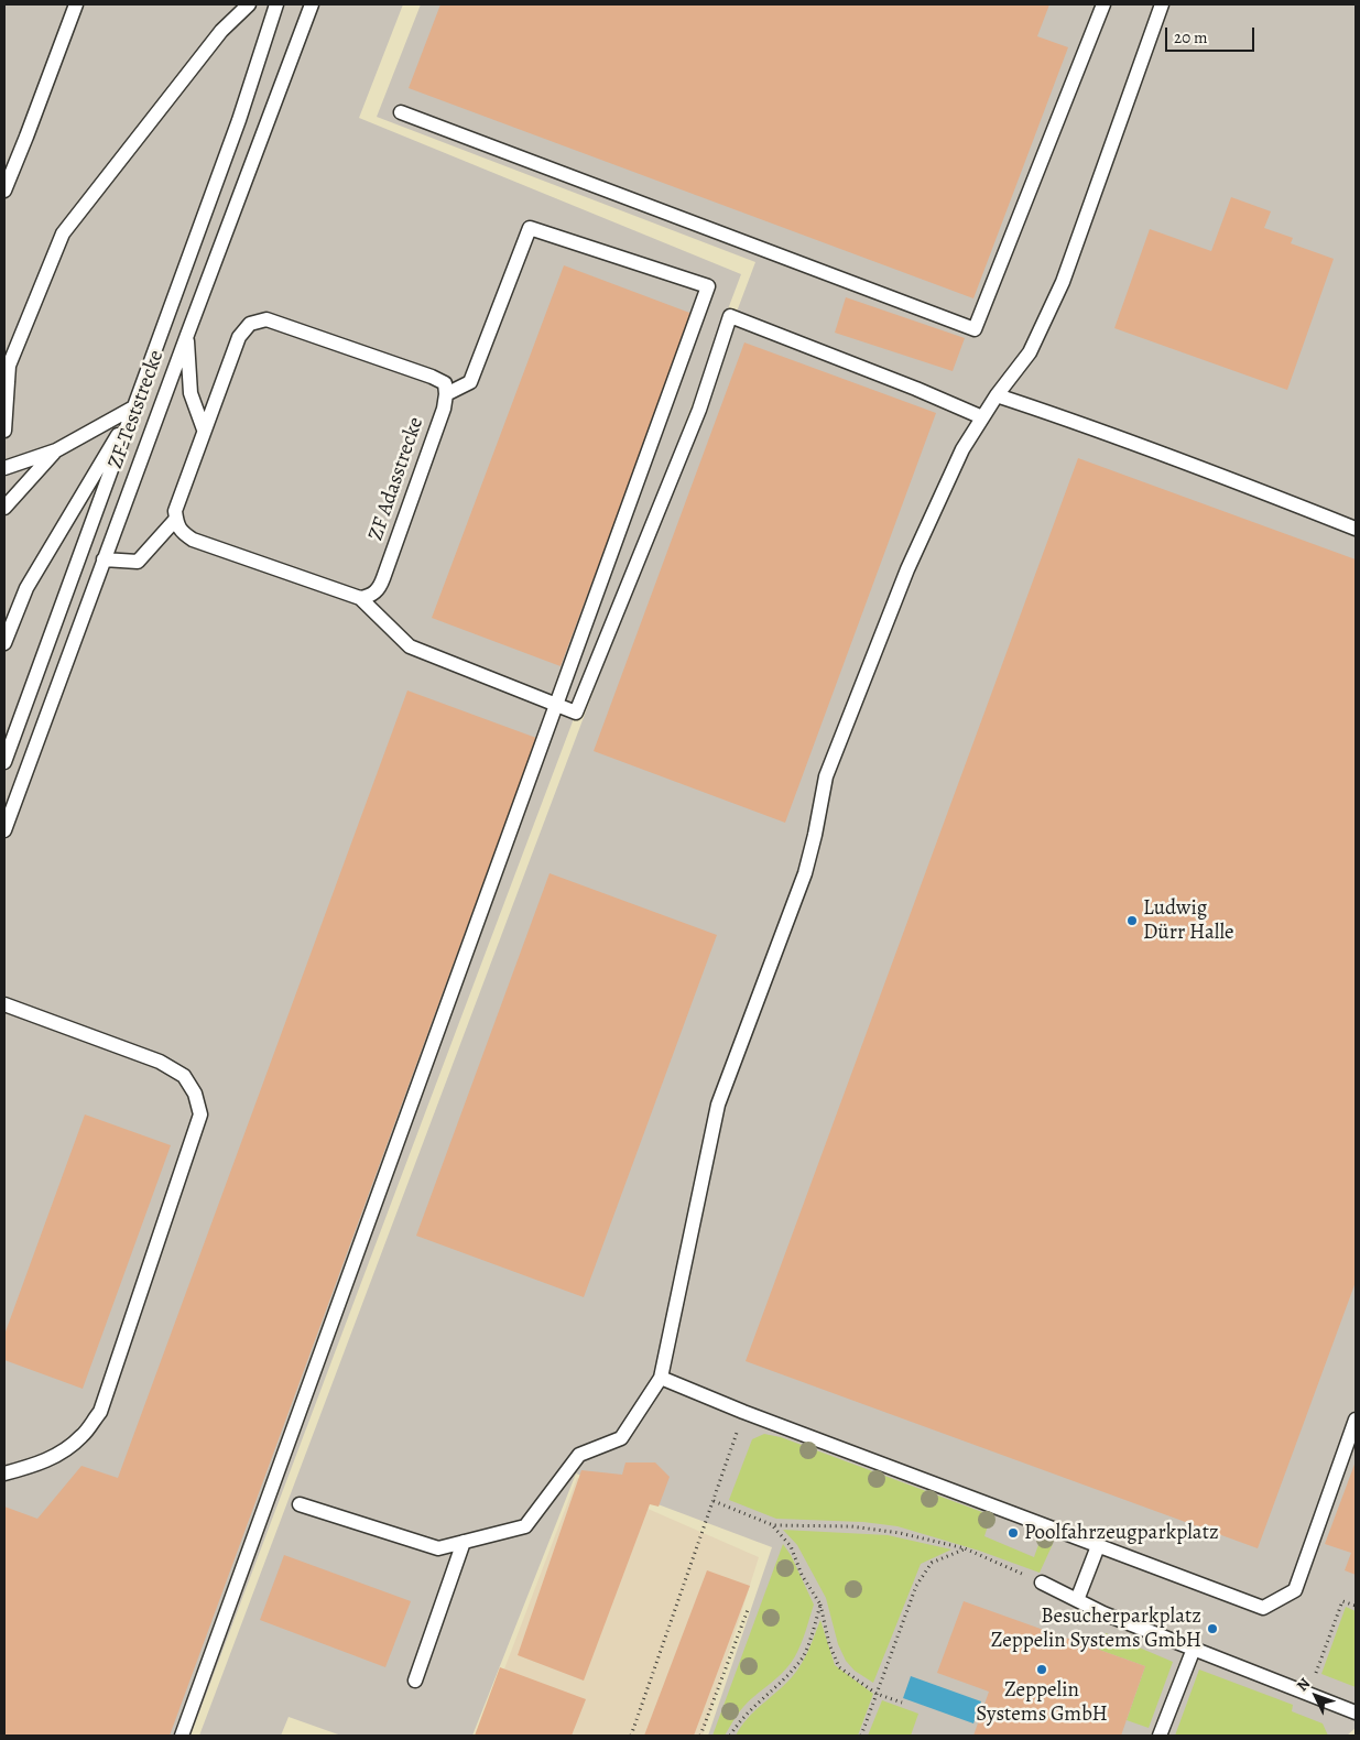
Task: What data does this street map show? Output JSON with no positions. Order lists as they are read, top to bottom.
{
  "streets": {
    "lane": ["ZF-Teststrecke", "ZF Adasstrecke"]
  },
  "places": [
    "Ludwig Dürr Halle",
    "Poolfahrzeugparkplatz",
    "Besucherparkplatz Zeppelin Systems GmbH",
    "Zeppelin Systems GmbH"
  ],
  "scale_bar": "20 m",
  "north": "top left"
}
